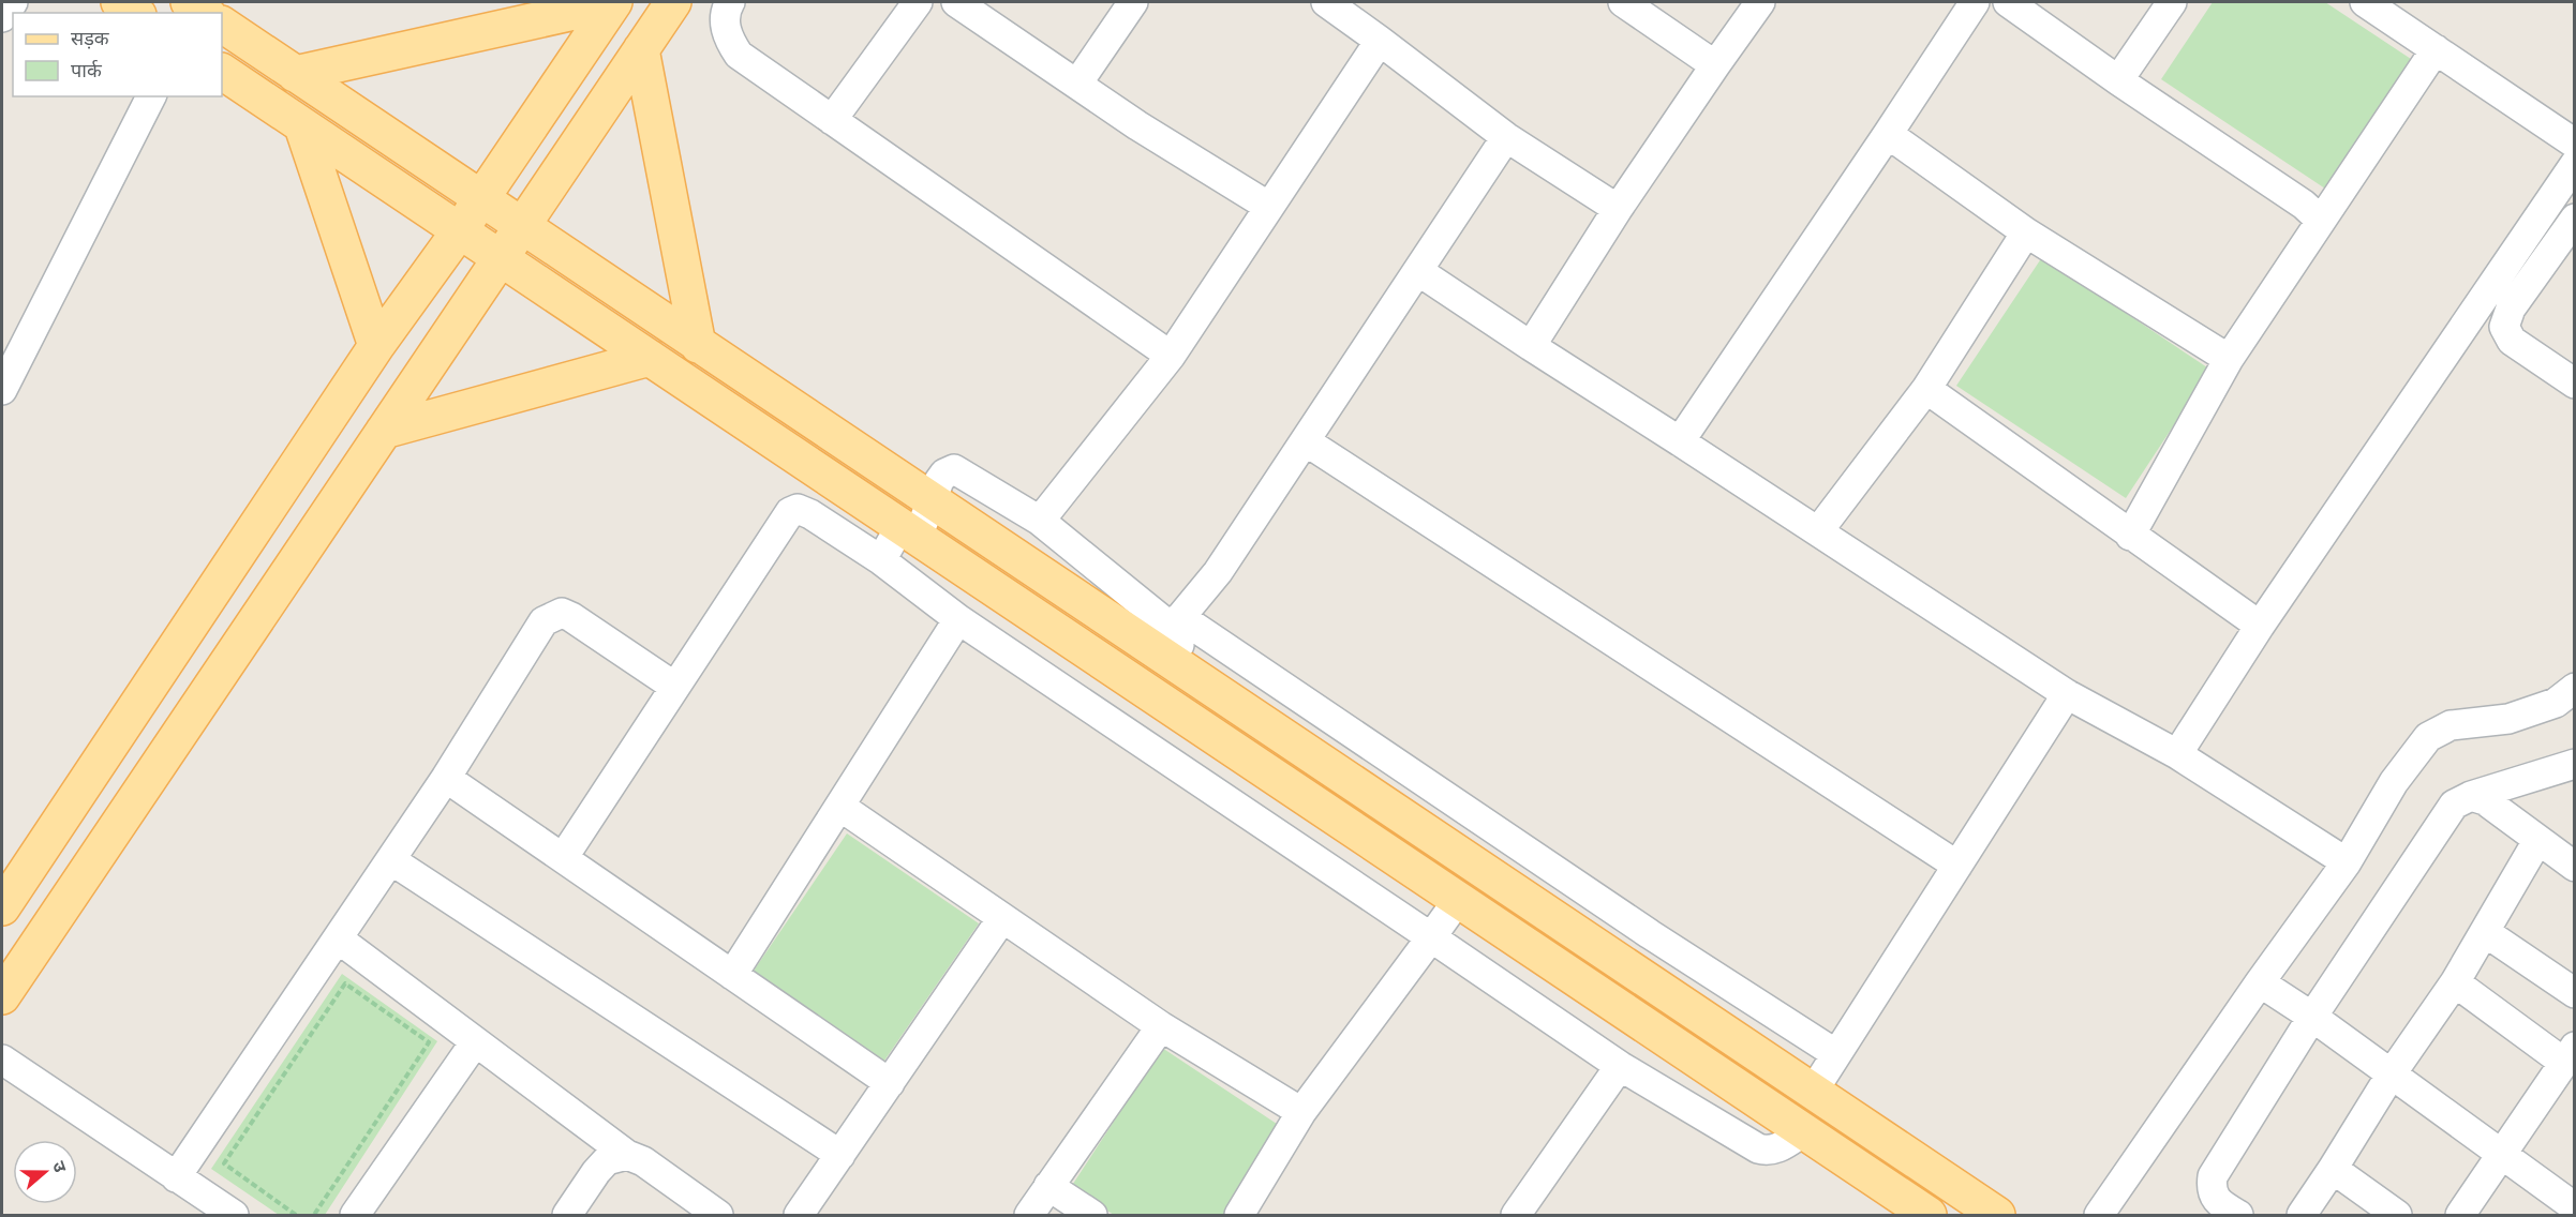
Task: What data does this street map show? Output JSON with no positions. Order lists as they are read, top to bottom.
{
  "legend": ["सड़क", "पार्क"],
  "north": "right"
}
